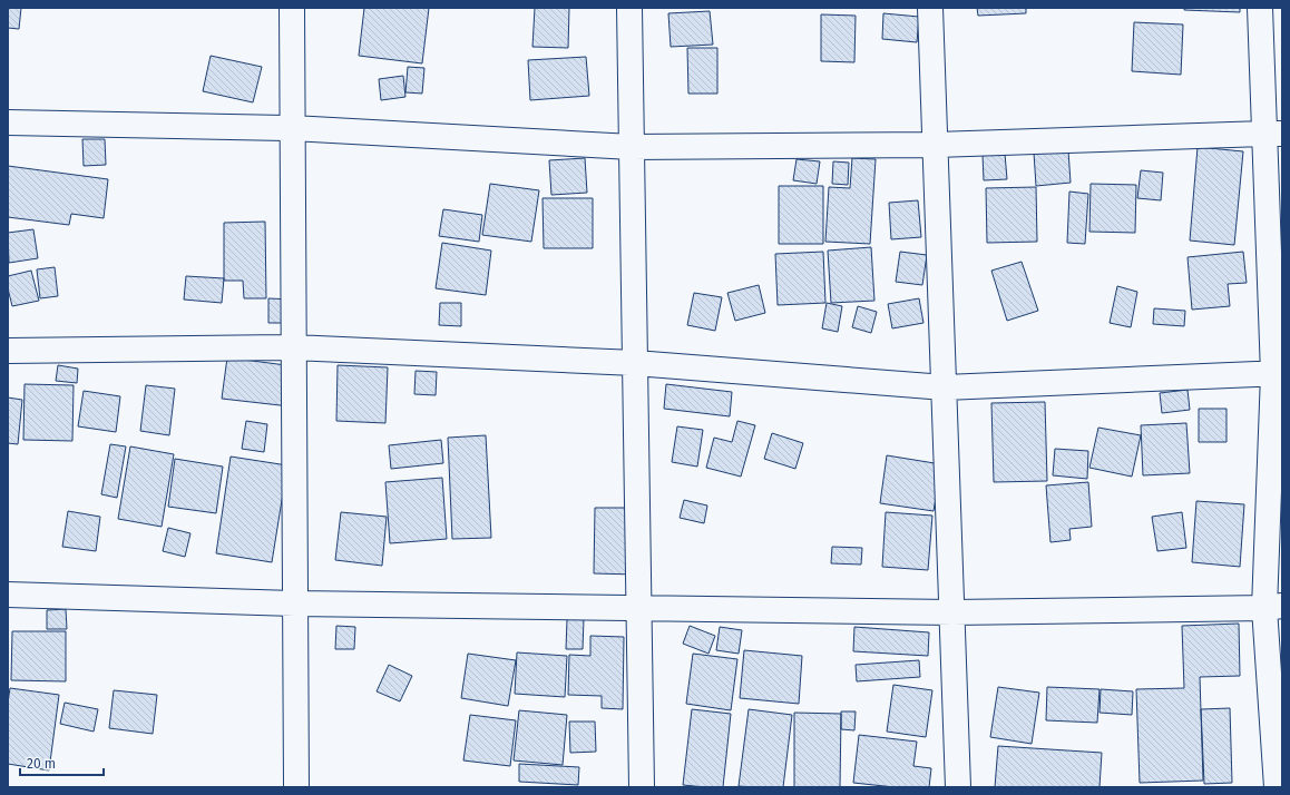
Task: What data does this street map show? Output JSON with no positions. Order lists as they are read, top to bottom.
{
  "scale_bar": "20 m"
}
